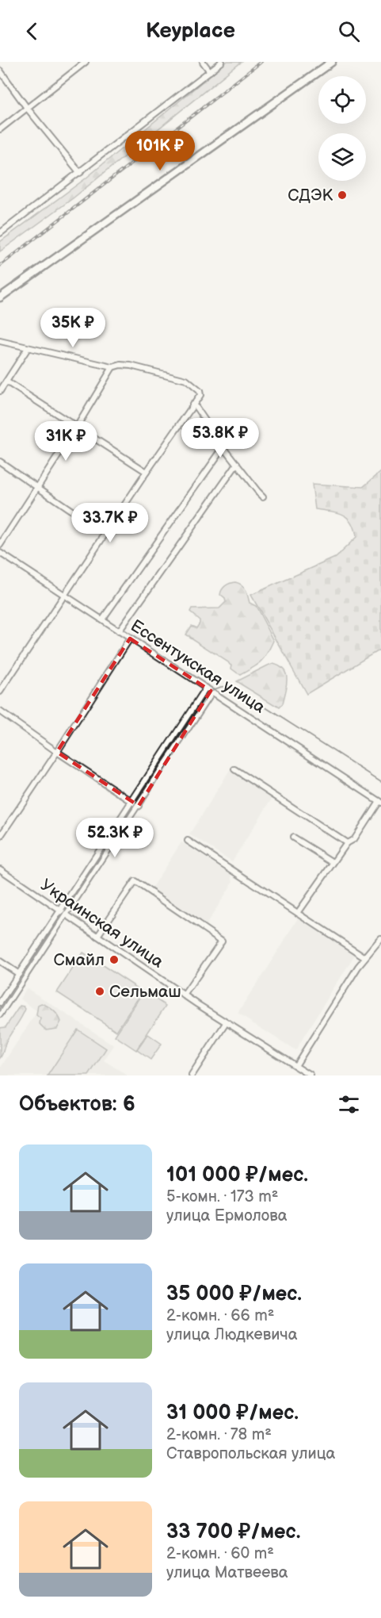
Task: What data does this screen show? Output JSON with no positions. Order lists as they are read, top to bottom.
{
  "streets": {
    "street": ["Ессентукская улица", "Украинская улица"]
  },
  "places": ["СДЭК", "Смайл", "Сельмаш"],
  "page": {
    "header": "Keyplace",
    "price": [
      "101K ₽",
      "35K ₽",
      "53.8K ₽",
      "31K ₽",
      "33.7K ₽",
      "52.3K ₽"
    ],
    "heading": "Объектов: 6",
    "list": [
      {
        "name": "101 000 ₽/мес.",
        "note": "5-комн. · 173 m² · улица Ермолова"
      },
      {
        "name": "35 000 ₽/мес.",
        "note": "2-комн. · 66 m² · улица Людкевича"
      },
      {
        "name": "31 000 ₽/мес.",
        "note": "2-комн. · 78 m² · Ставропольская улица"
      },
      {
        "name": "33 700 ₽/мес.",
        "note": "2-комн. · 60 m² · улица Матвеева"
      }
    ]
  }
}
